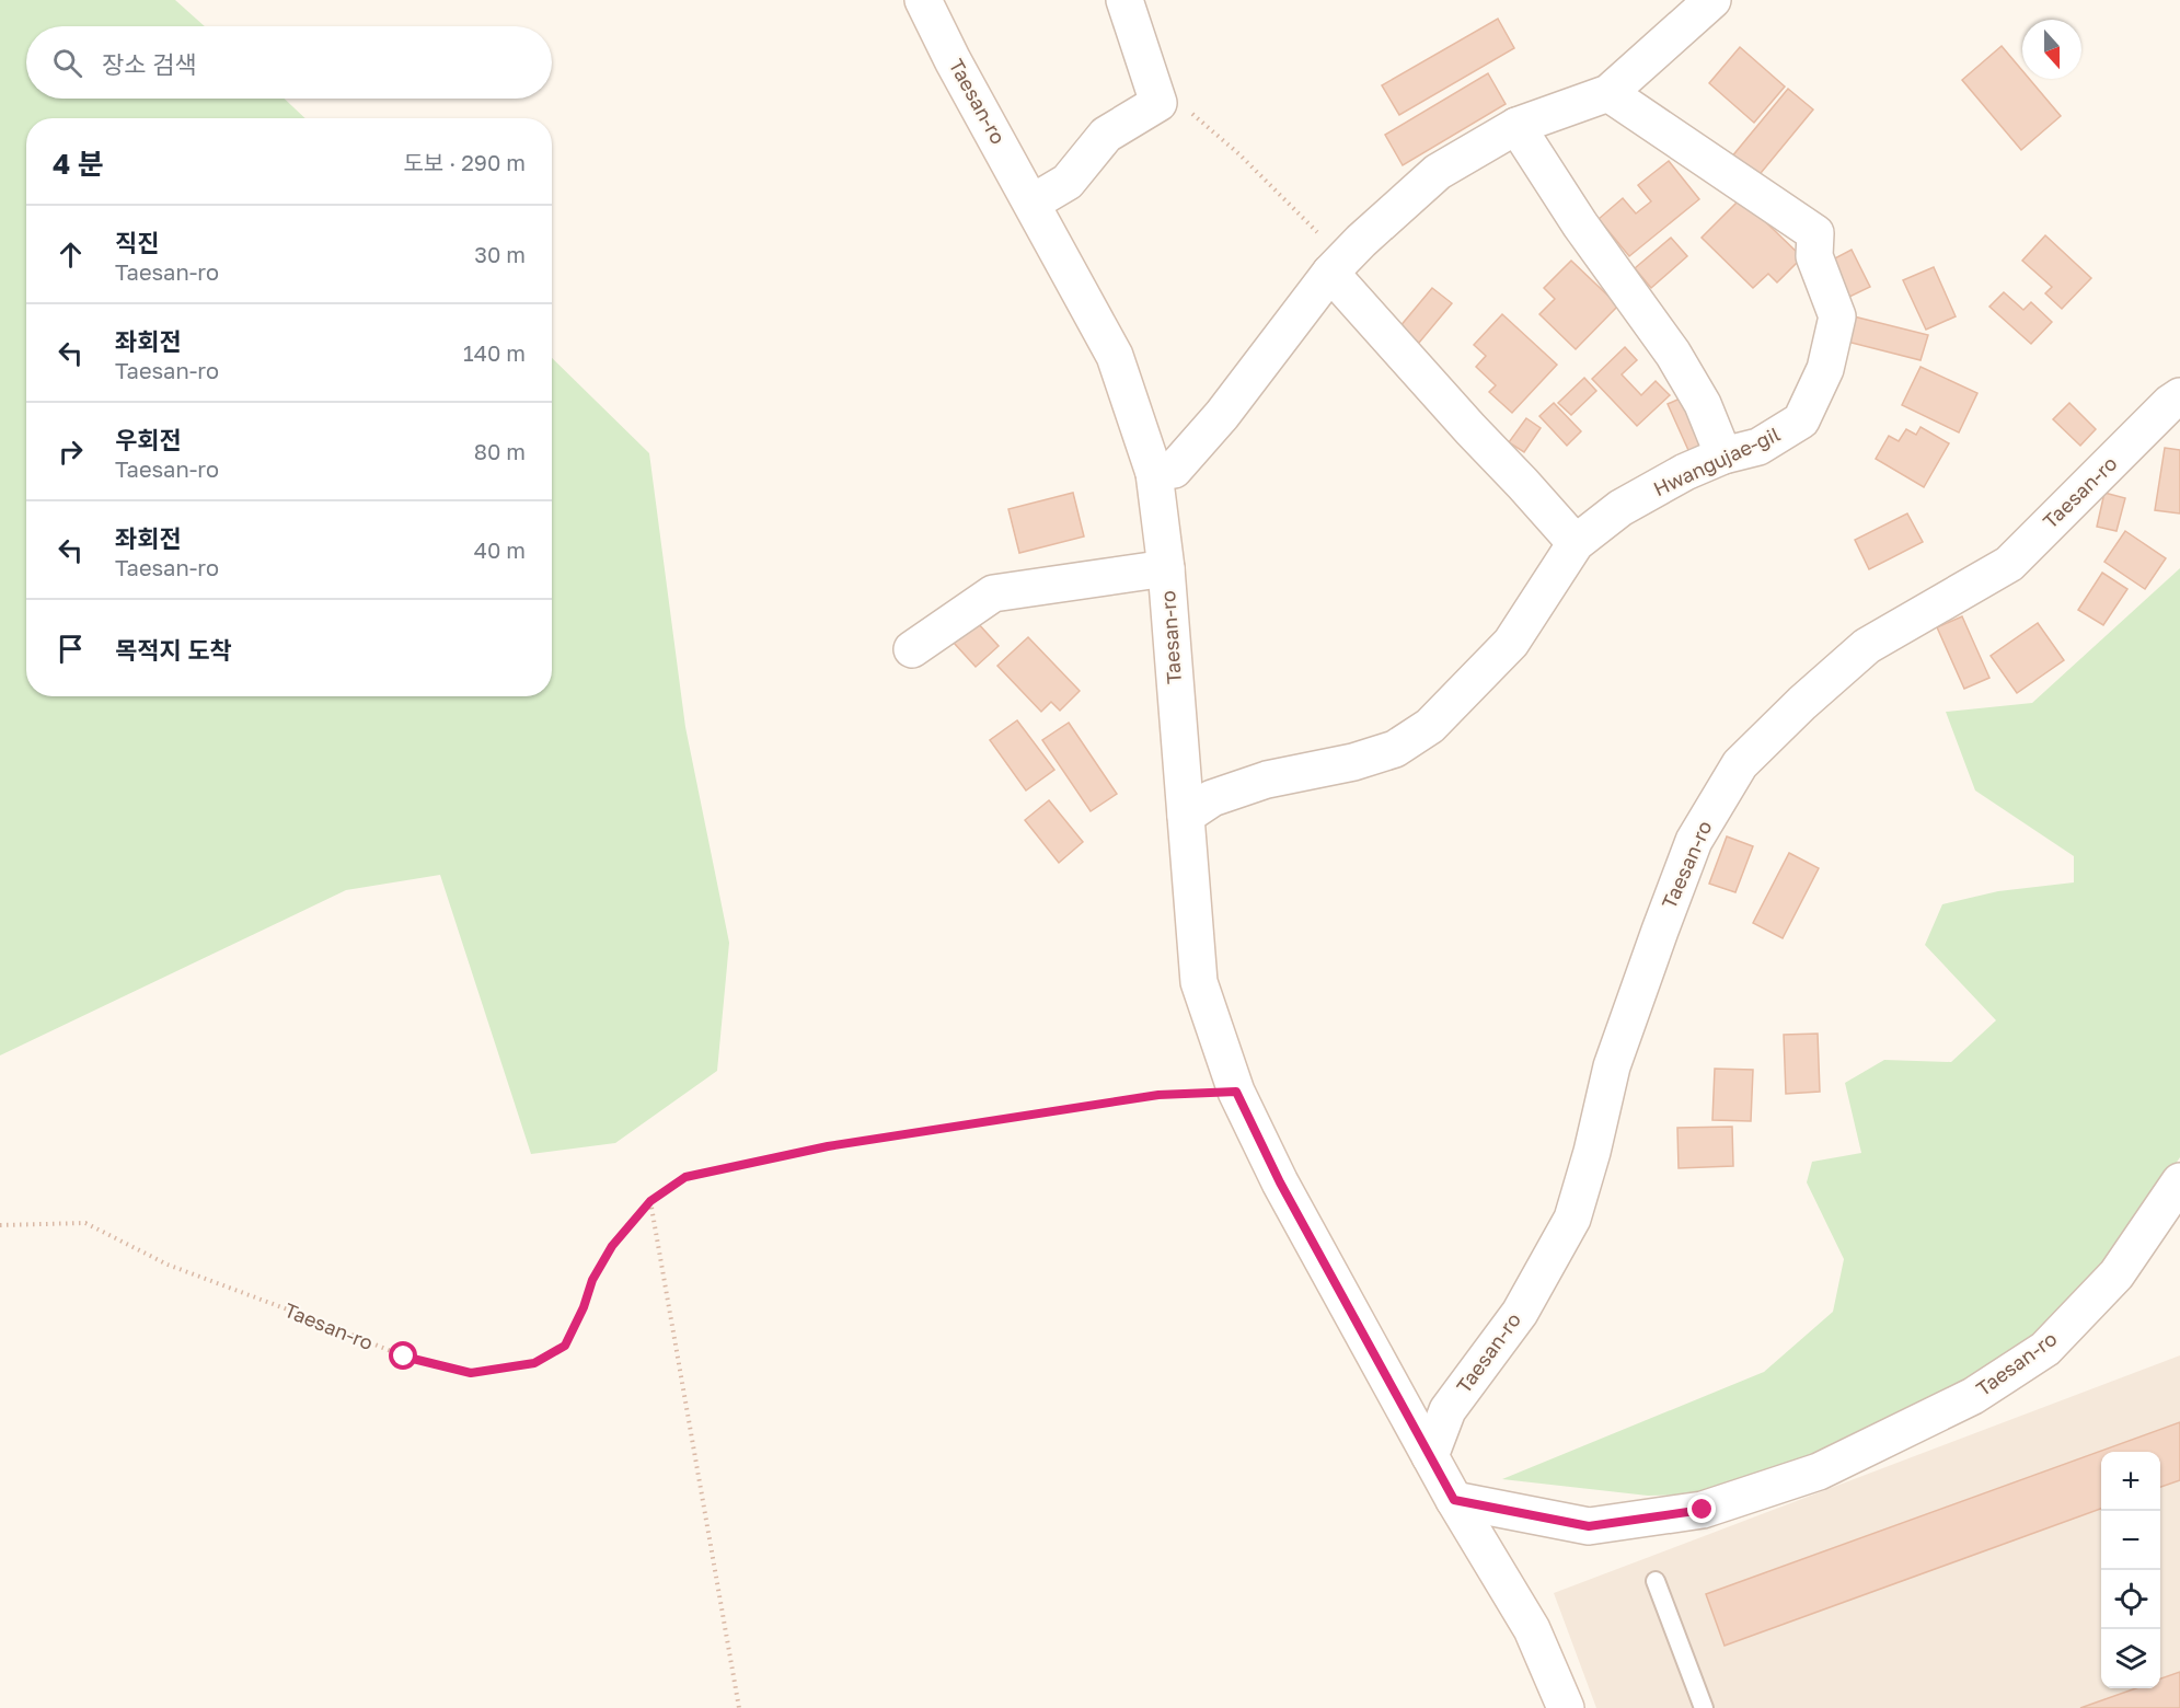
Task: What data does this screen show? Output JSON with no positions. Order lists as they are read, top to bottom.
{
  "streets": {
    "street": ["Taesan-ro", "Hwangujae-gil"]
  },
  "crossings": [
    ["Taesan-ro", "Hwangujae-gil"]
  ],
  "north": "bottom",
  "page": {
    "search": "장소 검색",
    "heading": ["4 분", "도보 · 290 m"],
    "list": [
      ["직진", "Taesan-ro", "30 m"],
      ["좌회전", "Taesan-ro", "140 m"],
      ["우회전", "Taesan-ro", "80 m"],
      ["좌회전", "Taesan-ro", "40 m"],
      "목적지 도착"
    ],
    "map_buttons": ["+", "−"]
  }
}
